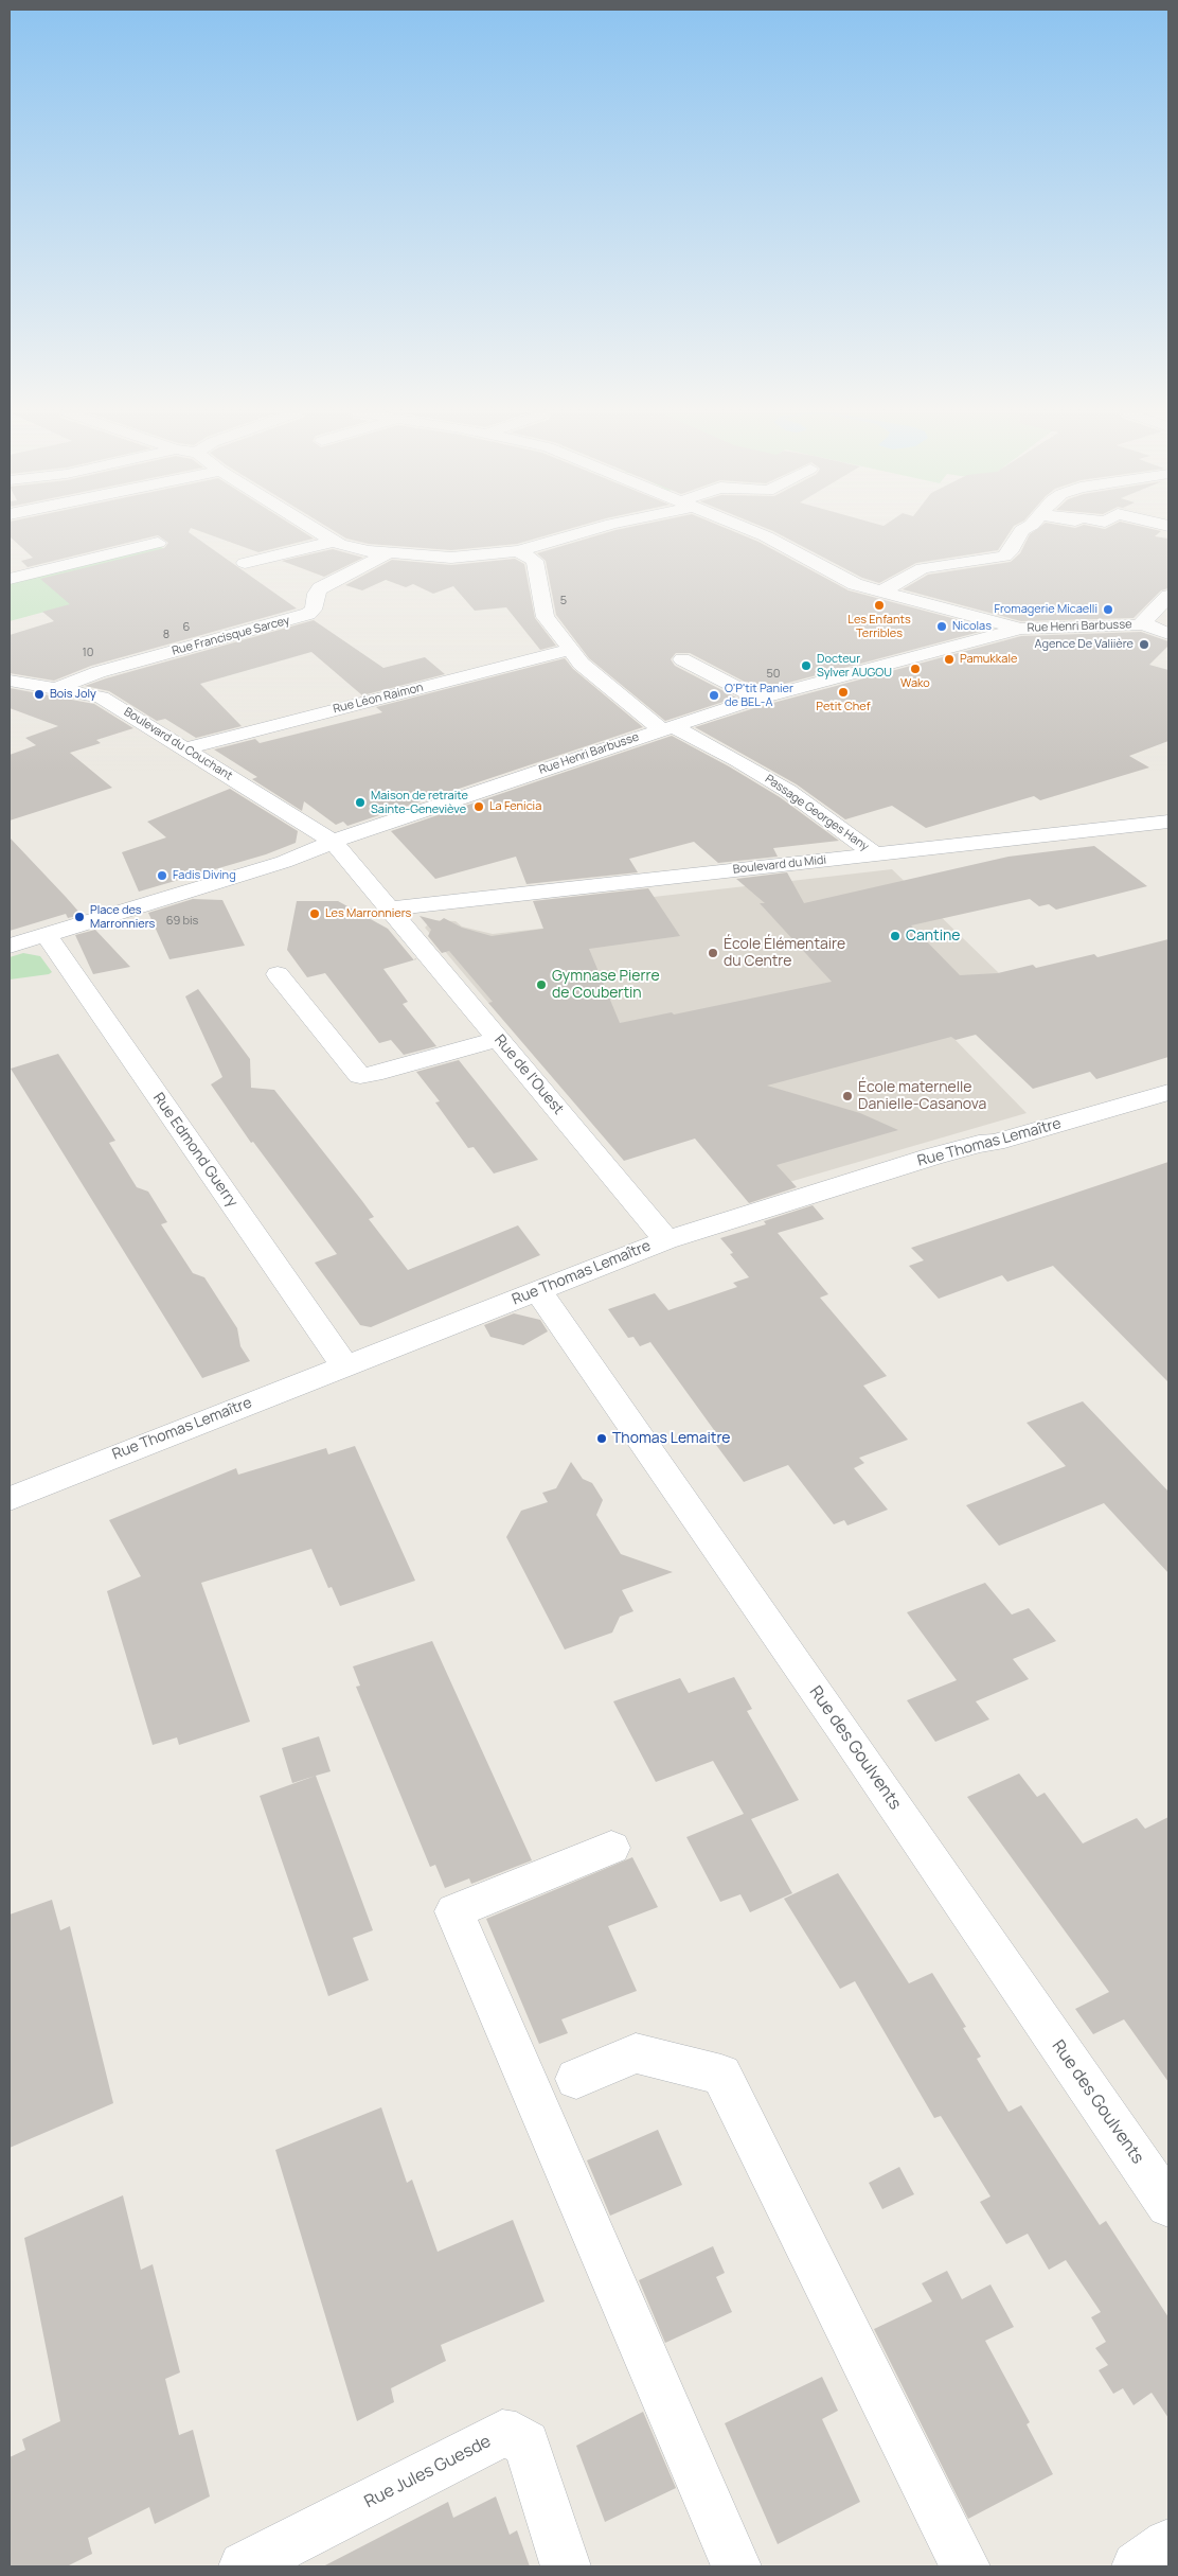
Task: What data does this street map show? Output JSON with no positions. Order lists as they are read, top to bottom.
{
  "streets": {
    "street": [
      "Rue Henri Barbusse",
      "Rue Francisque Sarcey",
      "Rue Léon Raimon",
      "Boulevard du Couchant",
      "Passage Georges Hany",
      "Boulevard du Midi",
      "Rue de l'Ouest",
      "Rue Thomas Lemaître",
      "Rue Edmond Guerry",
      "Rue des Goulvents",
      "Rue Jules Guesde"
    ]
  },
  "crossings": [
    ["Rue Henri Barbusse", "Boulevard du Couchant"],
    ["Rue Henri Barbusse", "Passage Georges Hany"],
    ["Rue Henri Barbusse", "Rue Edmond Guerry"],
    ["Rue Francisque Sarcey", "Boulevard du Couchant"],
    ["Rue Léon Raimon", "Boulevard du Couchant"],
    ["Rue Léon Raimon", "Passage Georges Hany"],
    ["Boulevard du Couchant", "Boulevard du Midi"],
    ["Boulevard du Couchant", "Rue de l'Ouest"],
    ["Passage Georges Hany", "Boulevard du Midi"],
    ["Boulevard du Midi", "Rue de l'Ouest"],
    ["Rue de l'Ouest", "Rue Thomas Lemaître"],
    ["Rue Thomas Lemaître", "Rue Edmond Guerry"],
    ["Rue Thomas Lemaître", "Rue des Goulvents"]
  ],
  "places": [
    "Les Enfants Terribles",
    "Fromagerie Micaelli",
    "Nicolas",
    "Agence De Valiière",
    "Pamukkale",
    "Docteur Sylver AUGOU",
    "Wako",
    "Petit Chef",
    "Bois Joly",
    "O'P'tit Panier de BEL-A",
    "Maison de retraite Sainte-Geneviève",
    "La Fenicia",
    "Fadis Diving",
    "Les Marronniers",
    "Place des Marronniers",
    "Cantine",
    "École Élémentaire du Centre",
    "Gymnase Pierre de Coubertin",
    "École maternelle Danielle-Casanova",
    "Thomas Lemaitre"
  ],
  "house_numbers": [
    "5",
    "6",
    "8",
    "10",
    "50",
    "69 bis"
  ]
}
